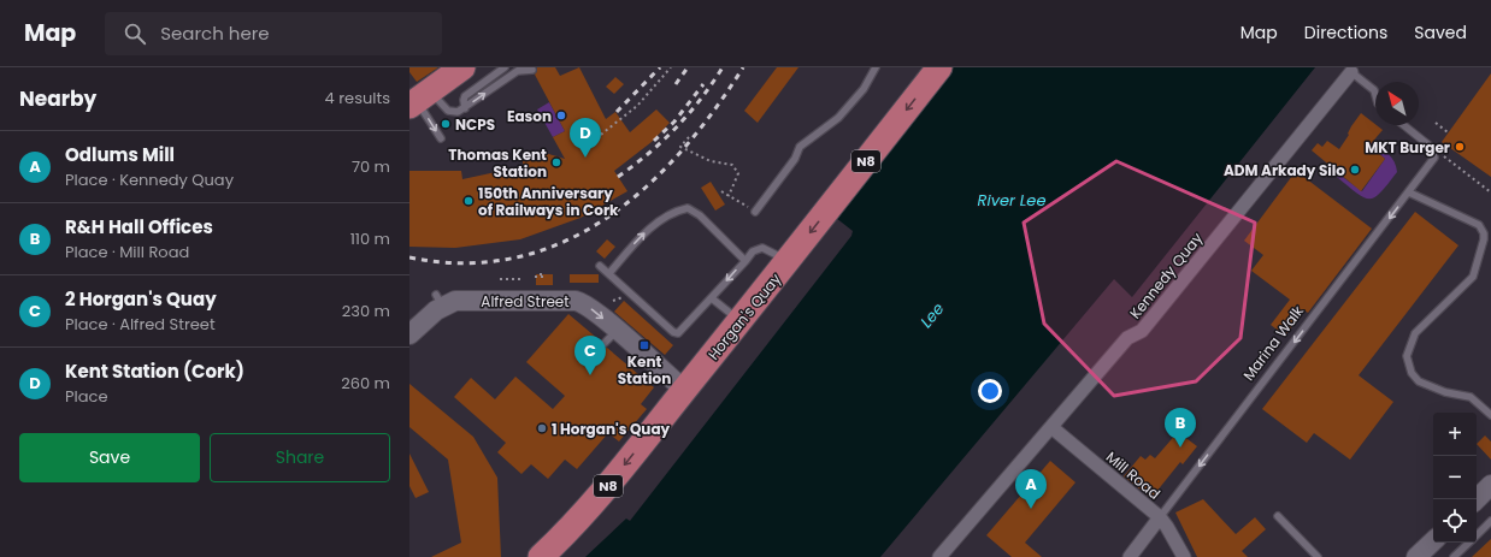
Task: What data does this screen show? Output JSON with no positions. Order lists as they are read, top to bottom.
{
  "streets": {
    "highway": ["N8", "Horgan's Quay"],
    "street": [
      "Kennedy Quay",
      "Alfred Street",
      "Marina Walk",
      "Mill Road"
    ]
  },
  "crossings": [
    ["Kennedy Quay", "Mill Road"],
    ["Alfred Street", "Horgan's Quay"],
    ["Marina Walk", "Mill Road"]
  ],
  "one_way": ["Alfred Street", "Horgan's Quay", "Marina Walk"],
  "water": ["River Lee", "Lee"],
  "places": {
    "other": [
      "Eason",
      "NCPS",
      "MKT Burger",
      "Thomas Kent Station",
      "ADM Arkady Silo",
      "150th Anniversary of Railways in Cork",
      "1 Horgan's Quay"
    ],
    "transit": ["Kent Station"]
  },
  "north": "top left",
  "page": {
    "header": "Map",
    "search": "Search here",
    "nav": ["Map", "Directions", "Saved"],
    "heading": ["Nearby", "4 results"],
    "pins": [
      "D",
      "C",
      "B",
      "A"
    ],
    "list": [
      {
        "mark": "A",
        "name": "Odlums Mill",
        "note": "Place · Kennedy Quay",
        "value": "70 m"
      },
      {
        "mark": "B",
        "name": "R&H Hall Offices",
        "note": "Place · Mill Road",
        "value": "110 m"
      },
      {
        "mark": "C",
        "name": "2 Horgan's Quay",
        "note": "Place · Alfred Street",
        "value": "230 m"
      },
      {
        "mark": "D",
        "name": "Kent Station (Cork)",
        "note": "Place",
        "value": "260 m"
      }
    ],
    "map_buttons": ["+", "−"],
    "buttons": ["Save", "Share"]
  }
}
